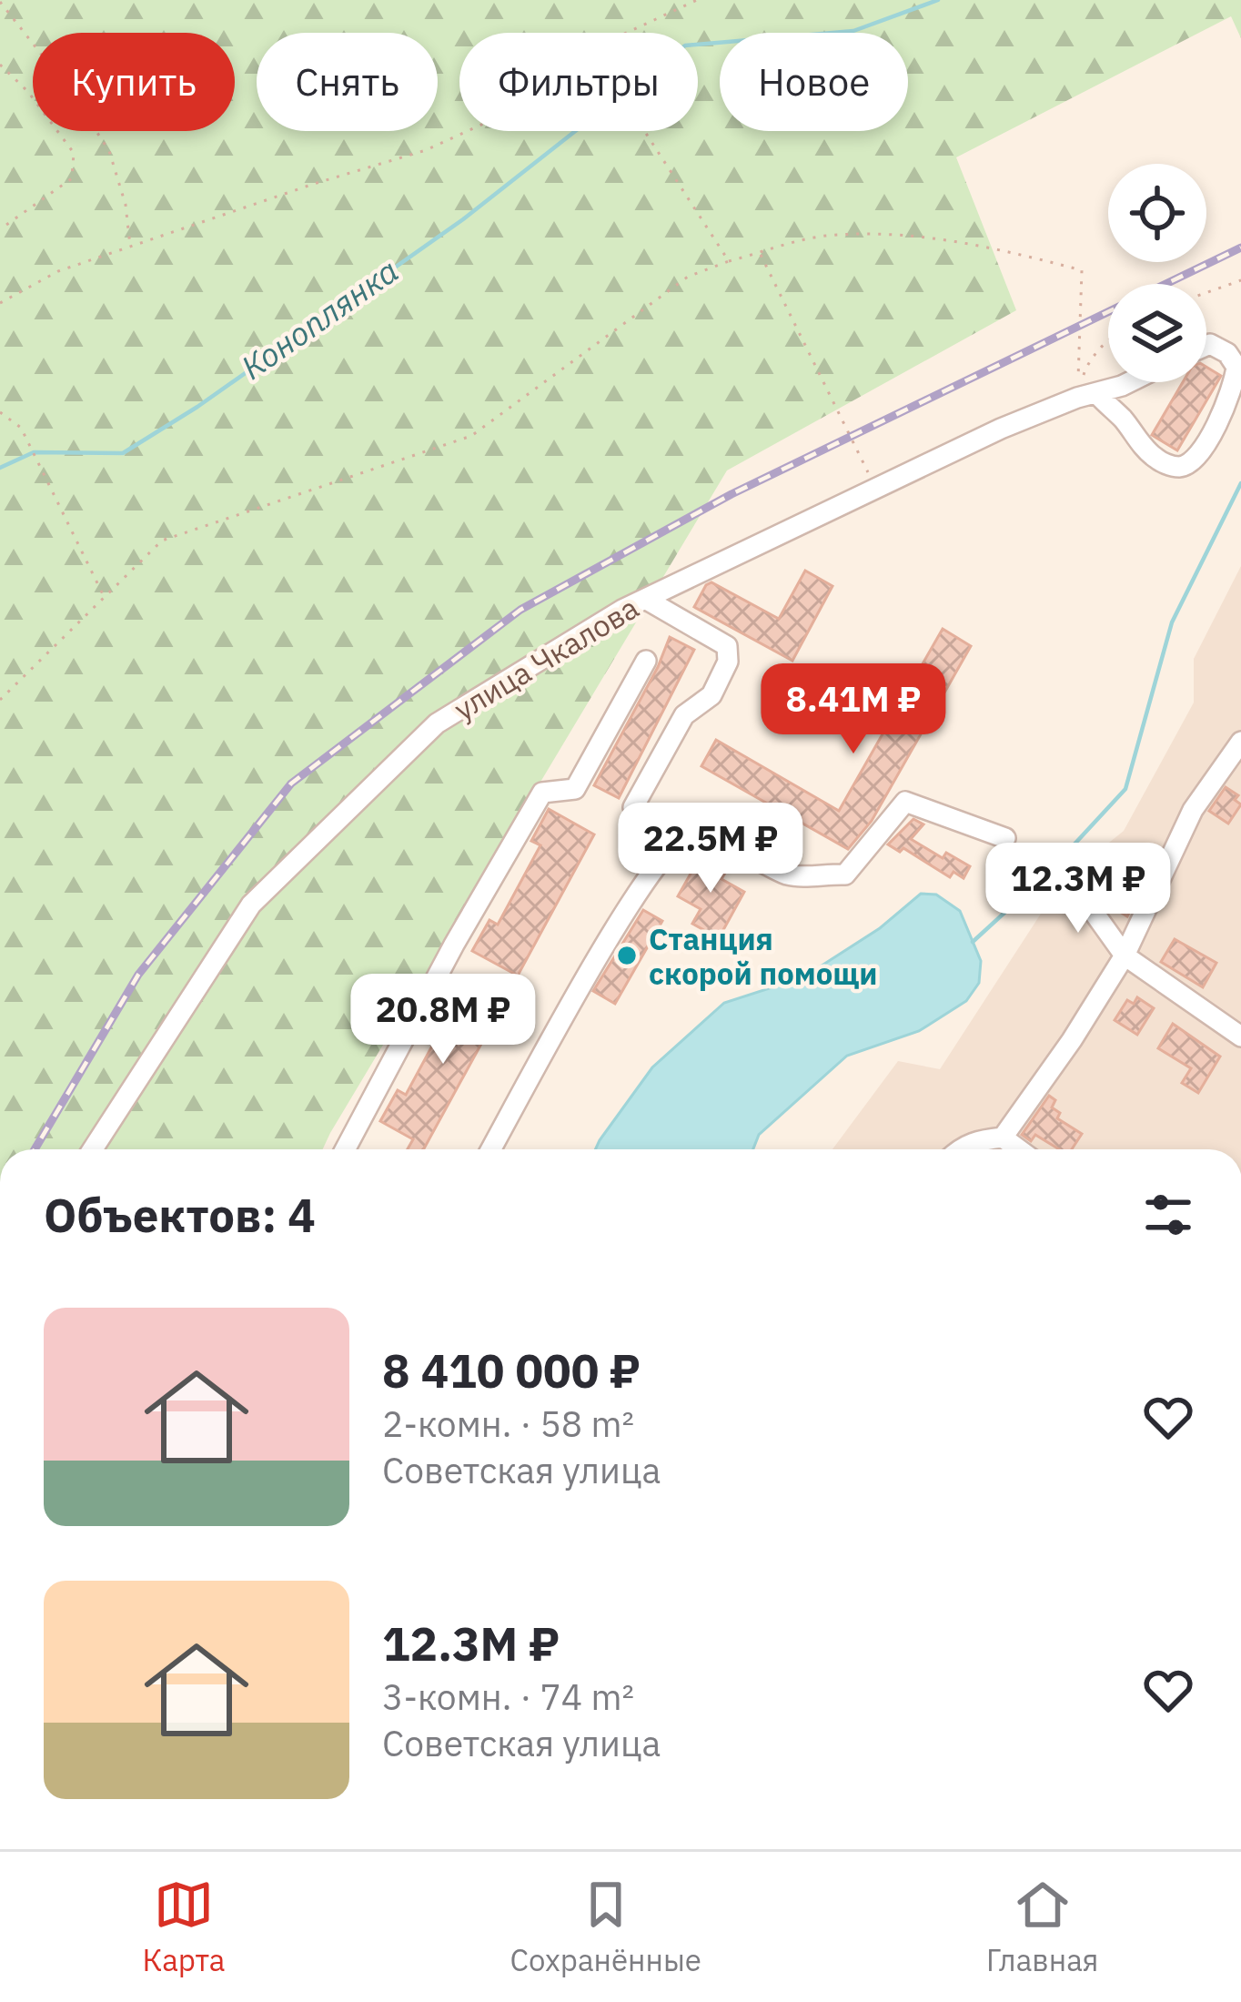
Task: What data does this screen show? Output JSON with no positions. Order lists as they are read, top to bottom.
{
  "streets": {
    "street": ["улица Чкалова"]
  },
  "water": ["Коноплянка"],
  "places": ["Станция скорой помощи"],
  "page": {
    "chip": [
      "Купить",
      "Снять",
      "Фильтры",
      "Новое"
    ],
    "price": [
      "8.41M ₽",
      "22.5M ₽",
      "12.3M ₽",
      "20.8M ₽"
    ],
    "heading": "Объектов: 4",
    "list": [
      {
        "name": "8 410 000 ₽",
        "note": "2-комн. · 58 m² · Советская улица"
      },
      {
        "name": "12.3M ₽",
        "note": "3-комн. · 74 m² · Советская улица"
      }
    ],
    "tabs": ["Карта", "Сохранённые", "Главная"]
  }
}
